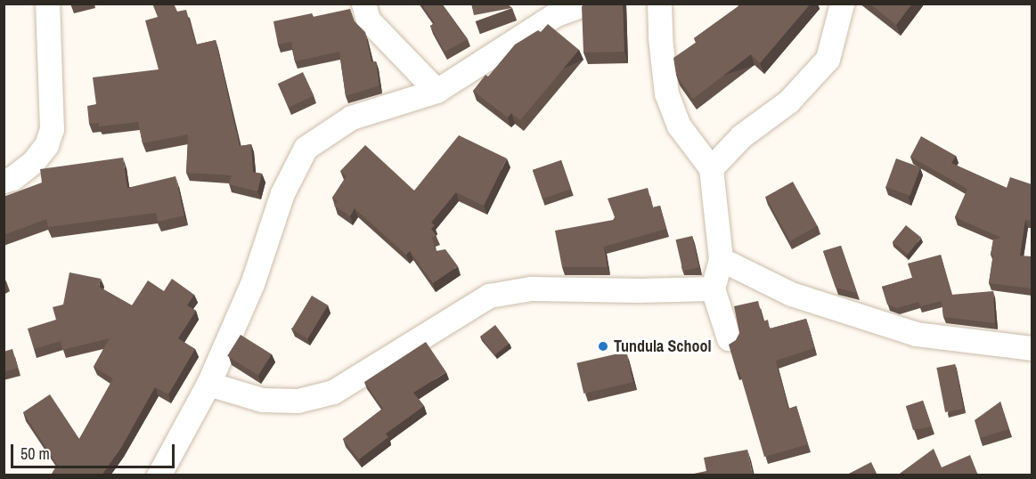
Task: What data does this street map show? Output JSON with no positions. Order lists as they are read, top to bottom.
{
  "places": ["Tundula School"],
  "scale_bar": "50 m"
}
